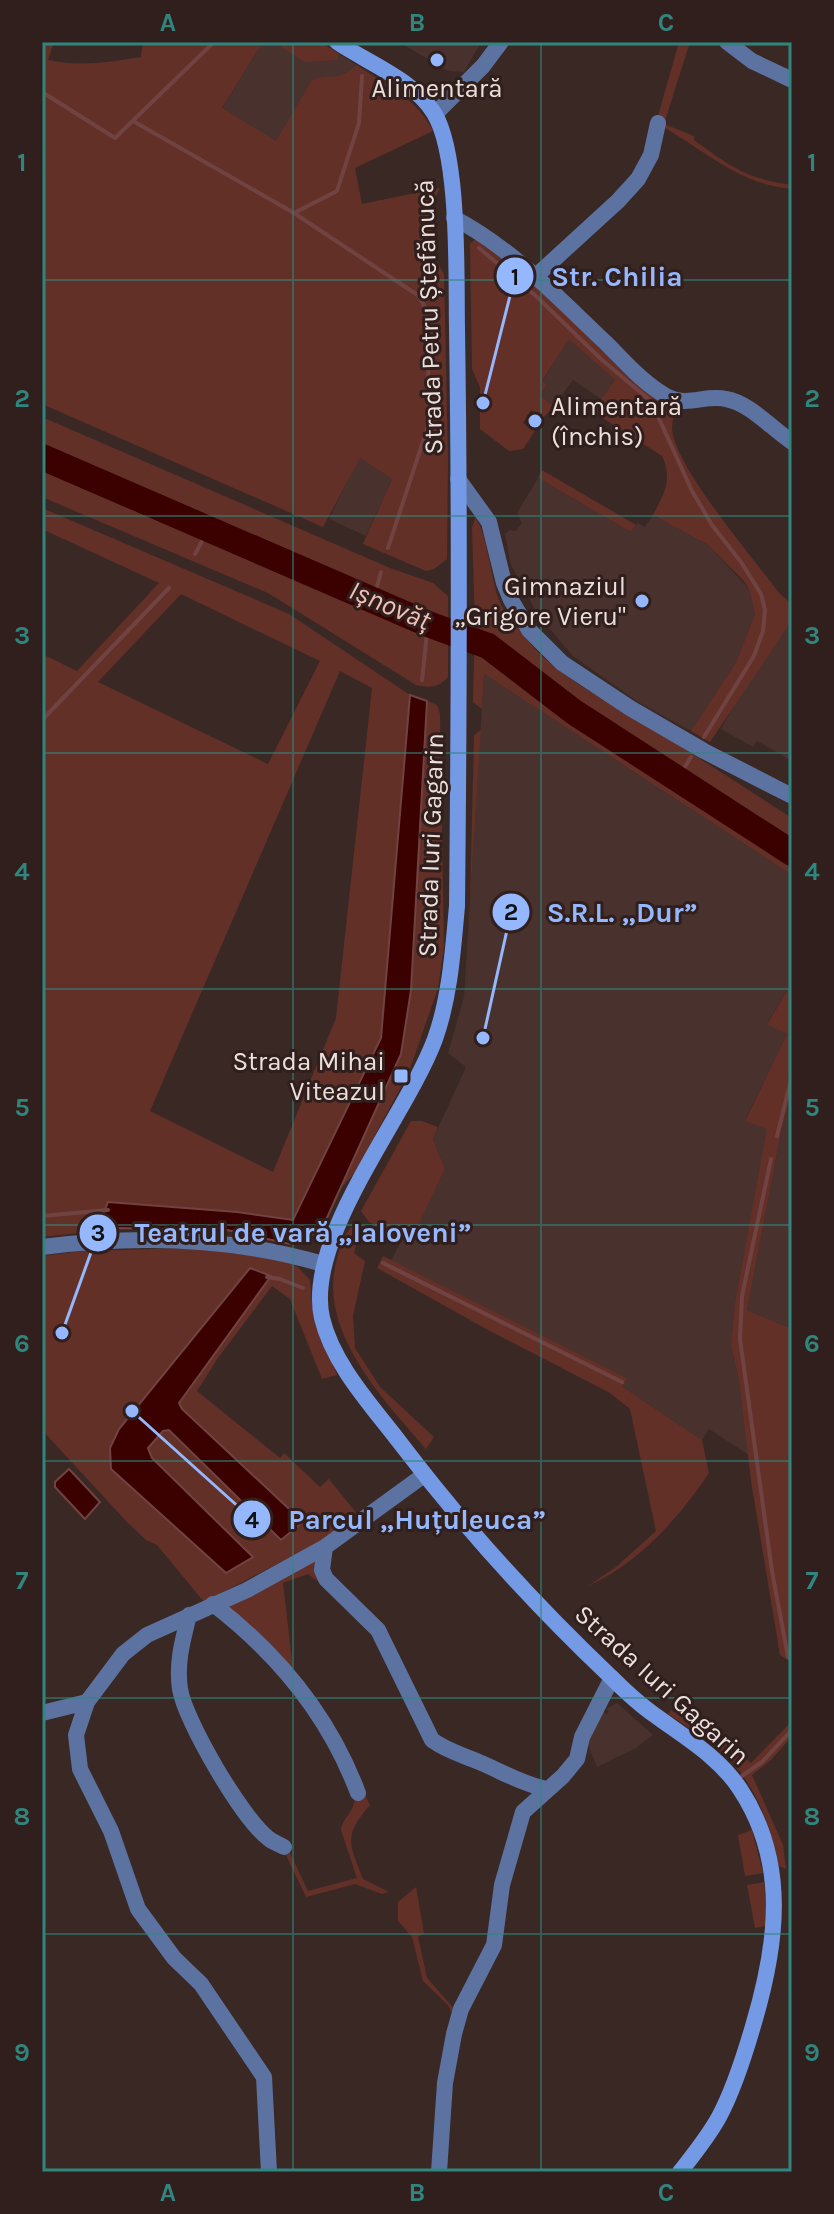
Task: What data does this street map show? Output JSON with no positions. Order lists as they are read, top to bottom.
{
  "streets": {
    "main road": ["Strada Petru Ștefănucă", "Strada Iuri Gagarin"]
  },
  "crossings": [
    ["Strada Petru Ștefănucă", "Strada Iuri Gagarin"]
  ],
  "water": ["Ișnovăț"],
  "places": {
    "other": [
      "Alimentară",
      "Str. Chilia",
      "Alimentară (închis)",
      "Gimnaziul ,,Grigore Vieru\"",
      "S.R.L. „Dur”",
      "Teatrul de vară „Ialoveni”",
      "Parcul „Huțuleuca”"
    ],
    "transit": ["Strada Mihai Viteazul"]
  },
  "grid": {
    "columns": ["A", "B", "C"],
    "rows": [
      "1",
      "2",
      "3",
      "4",
      "5",
      "6",
      "7",
      "8",
      "9"
    ]
  }
}
